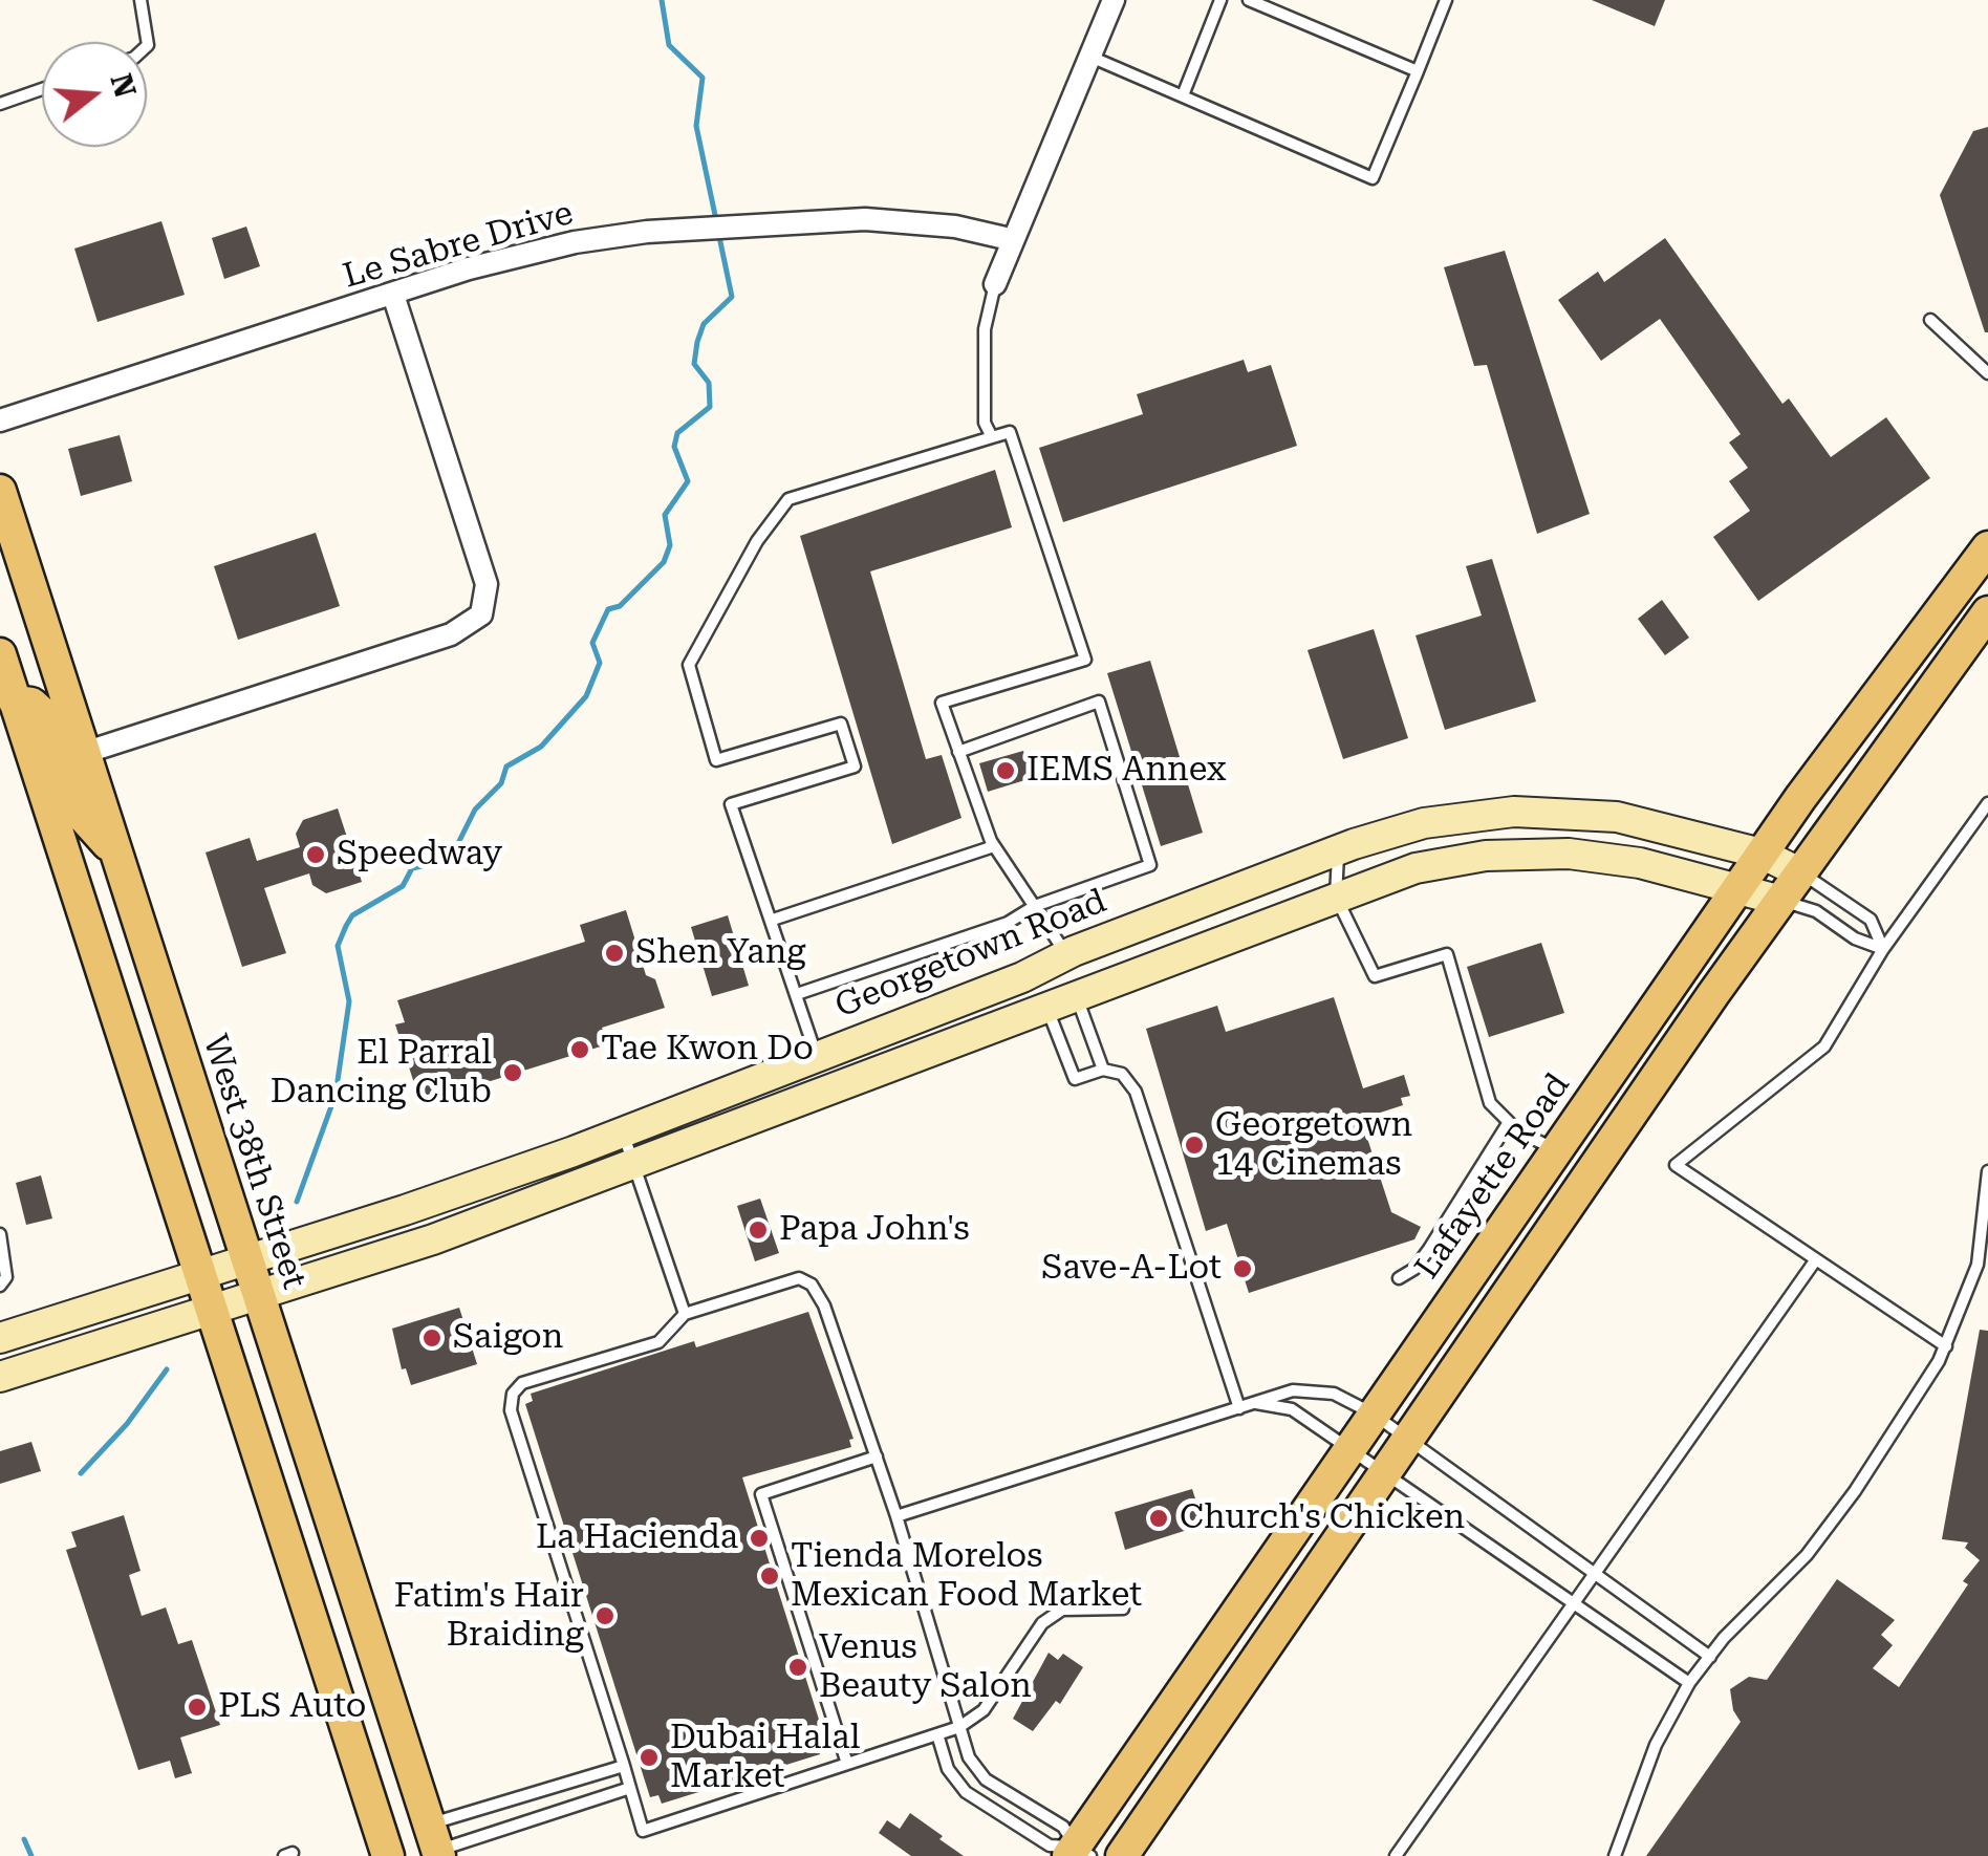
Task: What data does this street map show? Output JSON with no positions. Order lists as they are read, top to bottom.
{
  "streets": {
    "main road": ["Georgetown Road", "West 38th Street", "Lafayette Road"],
    "street": ["Le Sabre Drive"]
  },
  "crossings": [
    ["Georgetown Road", "West 38th Street"],
    ["Georgetown Road", "Lafayette Road"]
  ],
  "places": [
    "IEMS Annex",
    "Speedway",
    "Shen Yang",
    "Tae Kwon Do",
    "El Parral Dancing Club",
    "Georgetown 14 Cinemas",
    "Papa John's",
    "Save-A-Lot",
    "Saigon",
    "Church's Chicken",
    "La Hacienda",
    "Tienda Morelos Mexican Food Market",
    "Fatim's Hair Braiding",
    "Venus Beauty Salon",
    "PLS Auto",
    "Dubai Halal Market"
  ],
  "north": "right"
}
